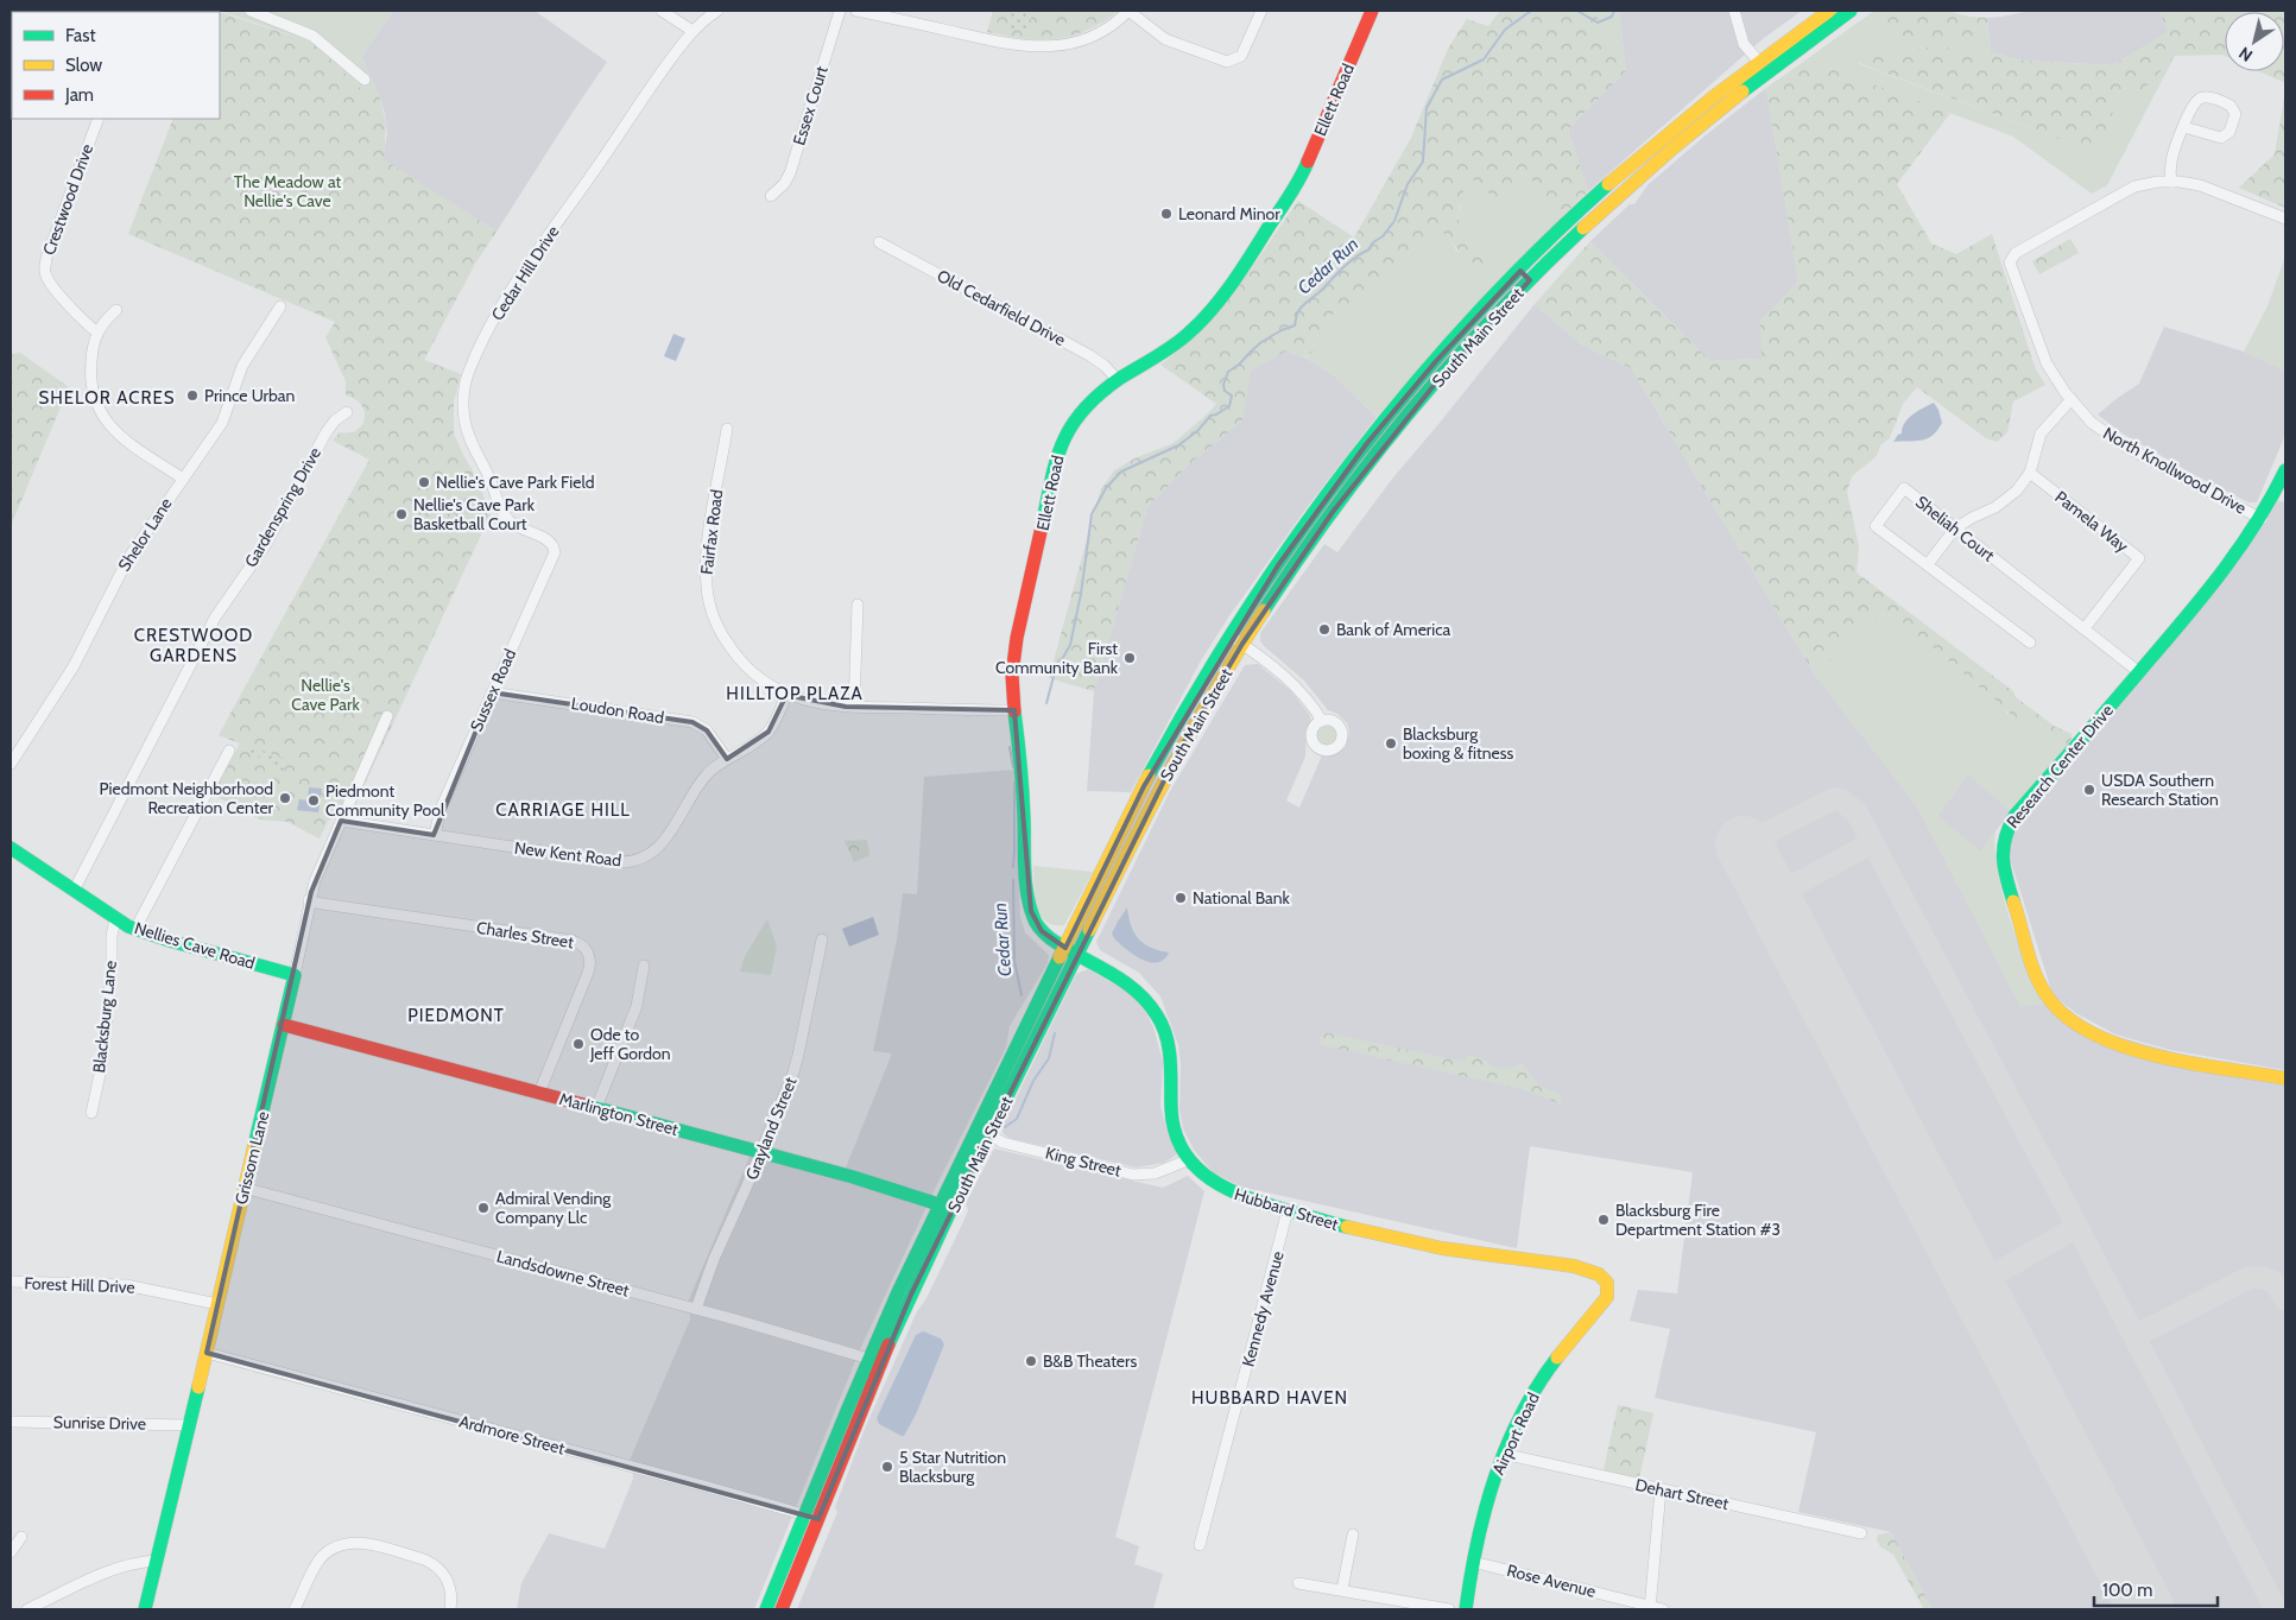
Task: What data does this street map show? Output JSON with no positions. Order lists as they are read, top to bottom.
{
  "streets": {
    "street": [
      "Ellett Road",
      "Essex Court",
      "Crestwood Drive",
      "Cedar Hill Drive",
      "Old Cedarfield Drive",
      "South Main Street",
      "North Knollwood Drive",
      "Gardenspring Drive",
      "Pamela Way",
      "Sheliah Court",
      "Fairfax Road",
      "Shelor Lane",
      "Sussex Road",
      "Loudon Road",
      "Research Center Drive",
      "New Kent Road",
      "Charles Street",
      "Nellies Cave Road",
      "Blacksburg Lane",
      "Marlington Street",
      "Grayland Street",
      "Grissom Lane",
      "King Street",
      "Hubbard Street",
      "Landsdowne Street",
      "Forest Hill Drive",
      "Kennedy Avenue",
      "Sunrise Drive",
      "Airport Road",
      "Ardmore Street",
      "Dehart Street",
      "Rose Avenue"
    ]
  },
  "crossings": [
    ["Ellett Road", "Old Cedarfield Drive"],
    ["Ellett Road", "South Main Street"],
    ["Ellett Road", "Fairfax Road"],
    ["Ellett Road", "Hubbard Street"],
    ["Cedar Hill Drive", "Sussex Road"],
    ["South Main Street", "Marlington Street"],
    ["South Main Street", "King Street"],
    ["South Main Street", "Hubbard Street"],
    ["South Main Street", "Landsdowne Street"],
    ["South Main Street", "Ardmore Street"],
    ["North Knollwood Drive", "Research Center Drive"],
    ["Gardenspring Drive", "Nellies Cave Road"],
    ["Pamela Way", "Sheliah Court"],
    ["Sheliah Court", "Research Center Drive"],
    ["Fairfax Road", "New Kent Road"],
    ["Sussex Road", "Loudon Road"],
    ["Sussex Road", "New Kent Road"],
    ["Loudon Road", "New Kent Road"],
    ["New Kent Road", "Grissom Lane"],
    ["Charles Street", "Marlington Street"],
    ["Charles Street", "Grissom Lane"],
    ["Nellies Cave Road", "Blacksburg Lane"],
    ["Nellies Cave Road", "Grissom Lane"],
    ["Marlington Street", "Grayland Street"],
    ["Marlington Street", "Grissom Lane"],
    ["Grayland Street", "Landsdowne Street"],
    ["Grissom Lane", "Landsdowne Street"],
    ["Grissom Lane", "Forest Hill Drive"],
    ["Grissom Lane", "Sunrise Drive"],
    ["Grissom Lane", "Ardmore Street"],
    ["King Street", "Hubbard Street"],
    ["Hubbard Street", "Kennedy Avenue"],
    ["Hubbard Street", "Airport Road"],
    ["Airport Road", "Dehart Street"],
    ["Airport Road", "Rose Avenue"]
  ],
  "districts": [
    "SHELOR ACRES",
    "CRESTWOOD GARDENS",
    "HILLTOP PLAZA",
    "CARRIAGE HILL",
    "PIEDMONT",
    "HUBBARD HAVEN"
  ],
  "water": ["Cedar Run"],
  "parks": ["The Meadow at Nellie's Cave", "Nellie's Cave Park"],
  "places": [
    "Leonard Minor",
    "Prince Urban",
    "Nellie's Cave Park Field",
    "Nellie's Cave Park Basketball Court",
    "Bank of America",
    "First Community Bank",
    "Blacksburg boxing & fitness",
    "USDA Southern Research Station",
    "Piedmont Neighborhood Recreation Center",
    "Piedmont Community Pool",
    "National Bank",
    "Ode to Jeff Gordon",
    "Admiral Vending Company Llc",
    "Blacksburg Fire Department Station #3",
    "B&B Theaters",
    "5 Star Nutrition Blacksburg"
  ],
  "legend": ["Fast", "Slow", "Jam"],
  "scale_bar": "100 m",
  "north": "bottom left"
}
